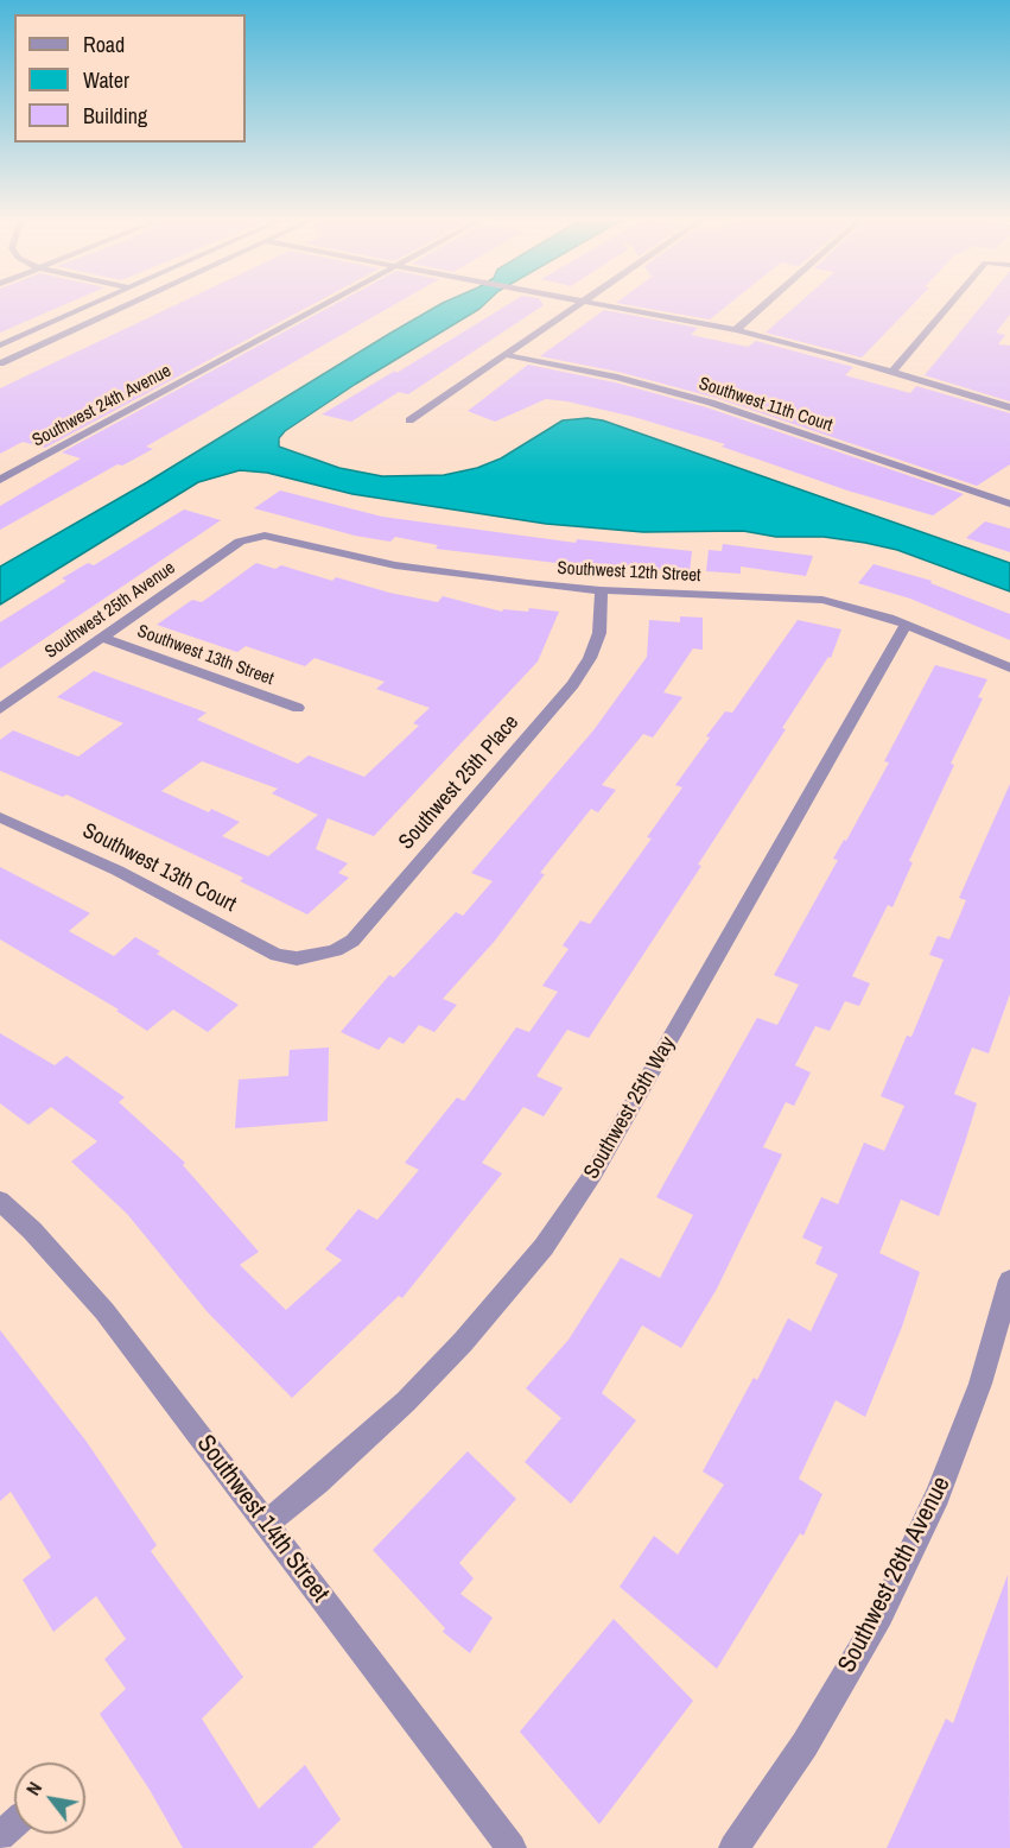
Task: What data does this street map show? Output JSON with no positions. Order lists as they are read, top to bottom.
{
  "streets": {
    "street": [
      "Southwest 11th Court",
      "Southwest 24th Avenue",
      "Southwest 12th Street",
      "Southwest 25th Avenue",
      "Southwest 13th Street",
      "Southwest 25th Place",
      "Southwest 13th Court",
      "Southwest 25th Way",
      "Southwest 14th Street",
      "Southwest 26th Avenue"
    ]
  },
  "crossings": [
    ["Southwest 12th Street", "Southwest 25th Avenue"],
    ["Southwest 12th Street", "Southwest 25th Place"],
    ["Southwest 12th Street", "Southwest 25th Way"],
    ["Southwest 25th Avenue", "Southwest 13th Street"],
    ["Southwest 25th Place", "Southwest 13th Court"],
    ["Southwest 25th Way", "Southwest 14th Street"]
  ],
  "legend": ["Road", "Water", "Building"],
  "north": "top left"
}
